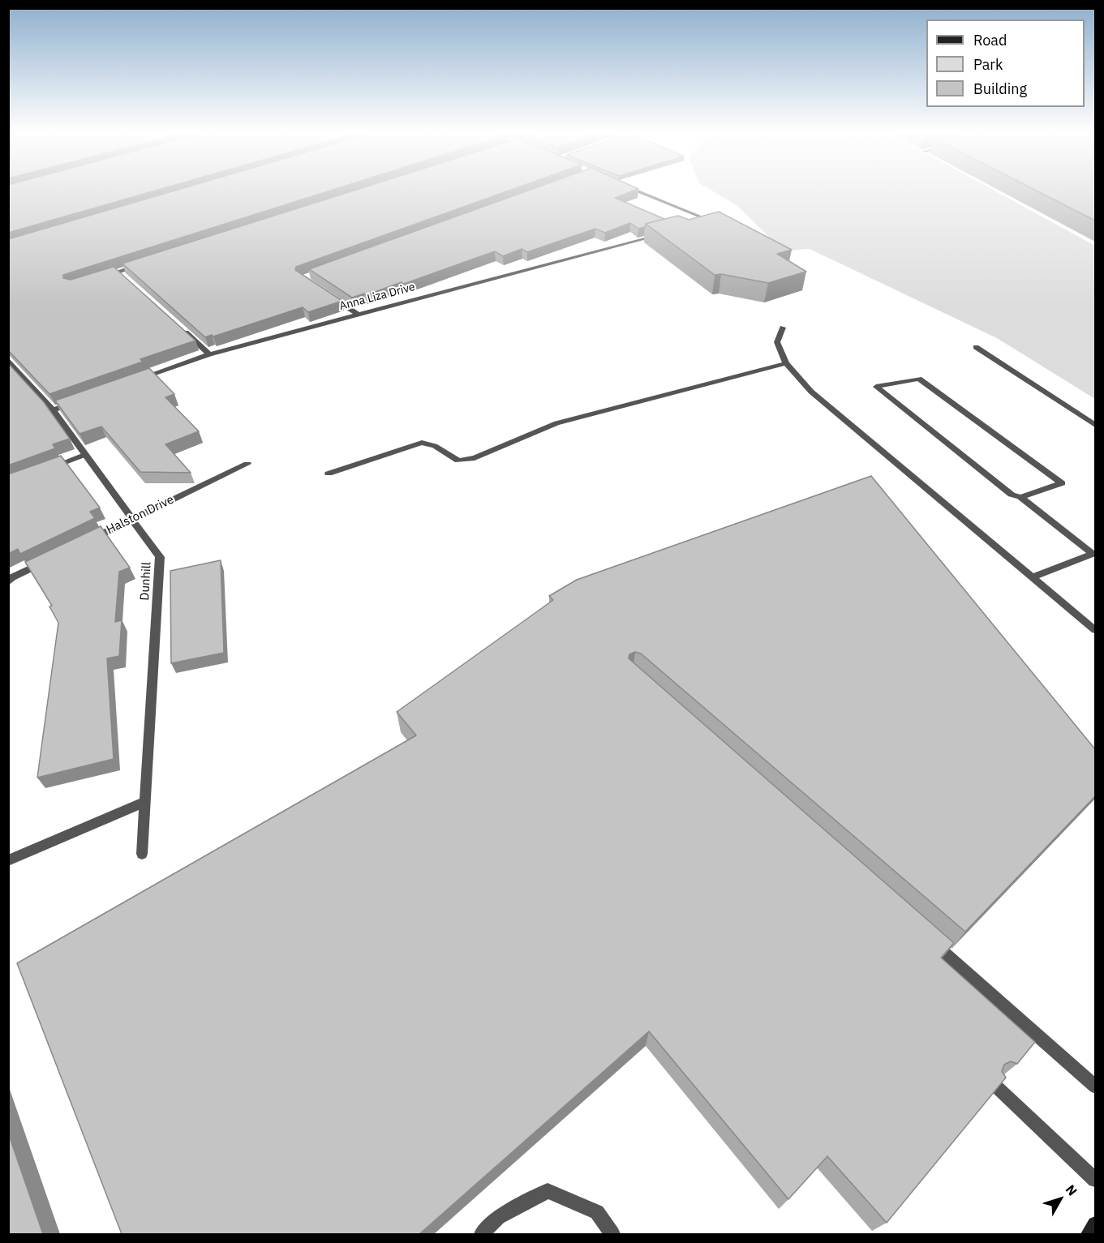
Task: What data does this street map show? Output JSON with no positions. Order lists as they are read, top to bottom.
{
  "streets": {
    "street": ["Anna Liza Drive", "Halston Drive", "Dunhill"]
  },
  "crossings": [
    ["Halston Drive", "Dunhill"]
  ],
  "legend": ["Road", "Park", "Building"],
  "north": "top right"
}
